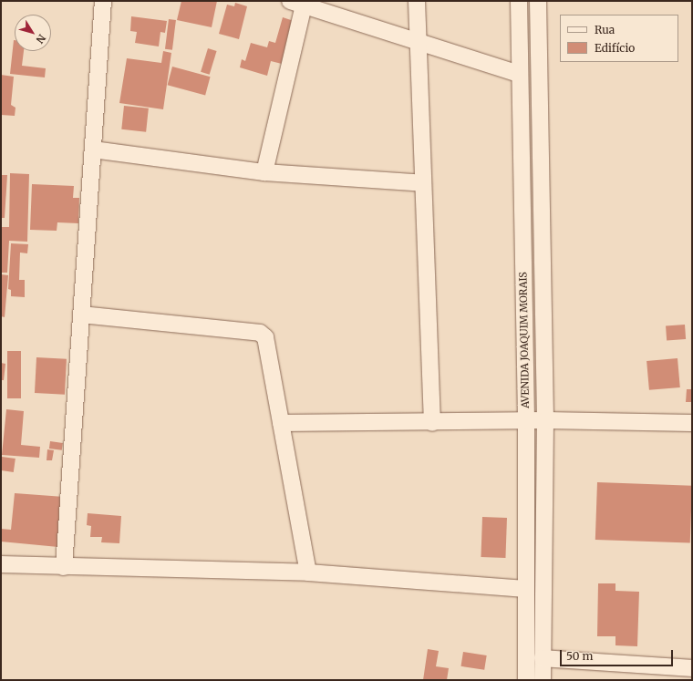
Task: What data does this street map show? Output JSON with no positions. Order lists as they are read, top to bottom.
{
  "streets": {
    "street": ["AVENIDA JOAQUIM MORAIS"]
  },
  "legend": ["Rua", "Edifício"],
  "scale_bar": "50 m",
  "north": "bottom right"
}
